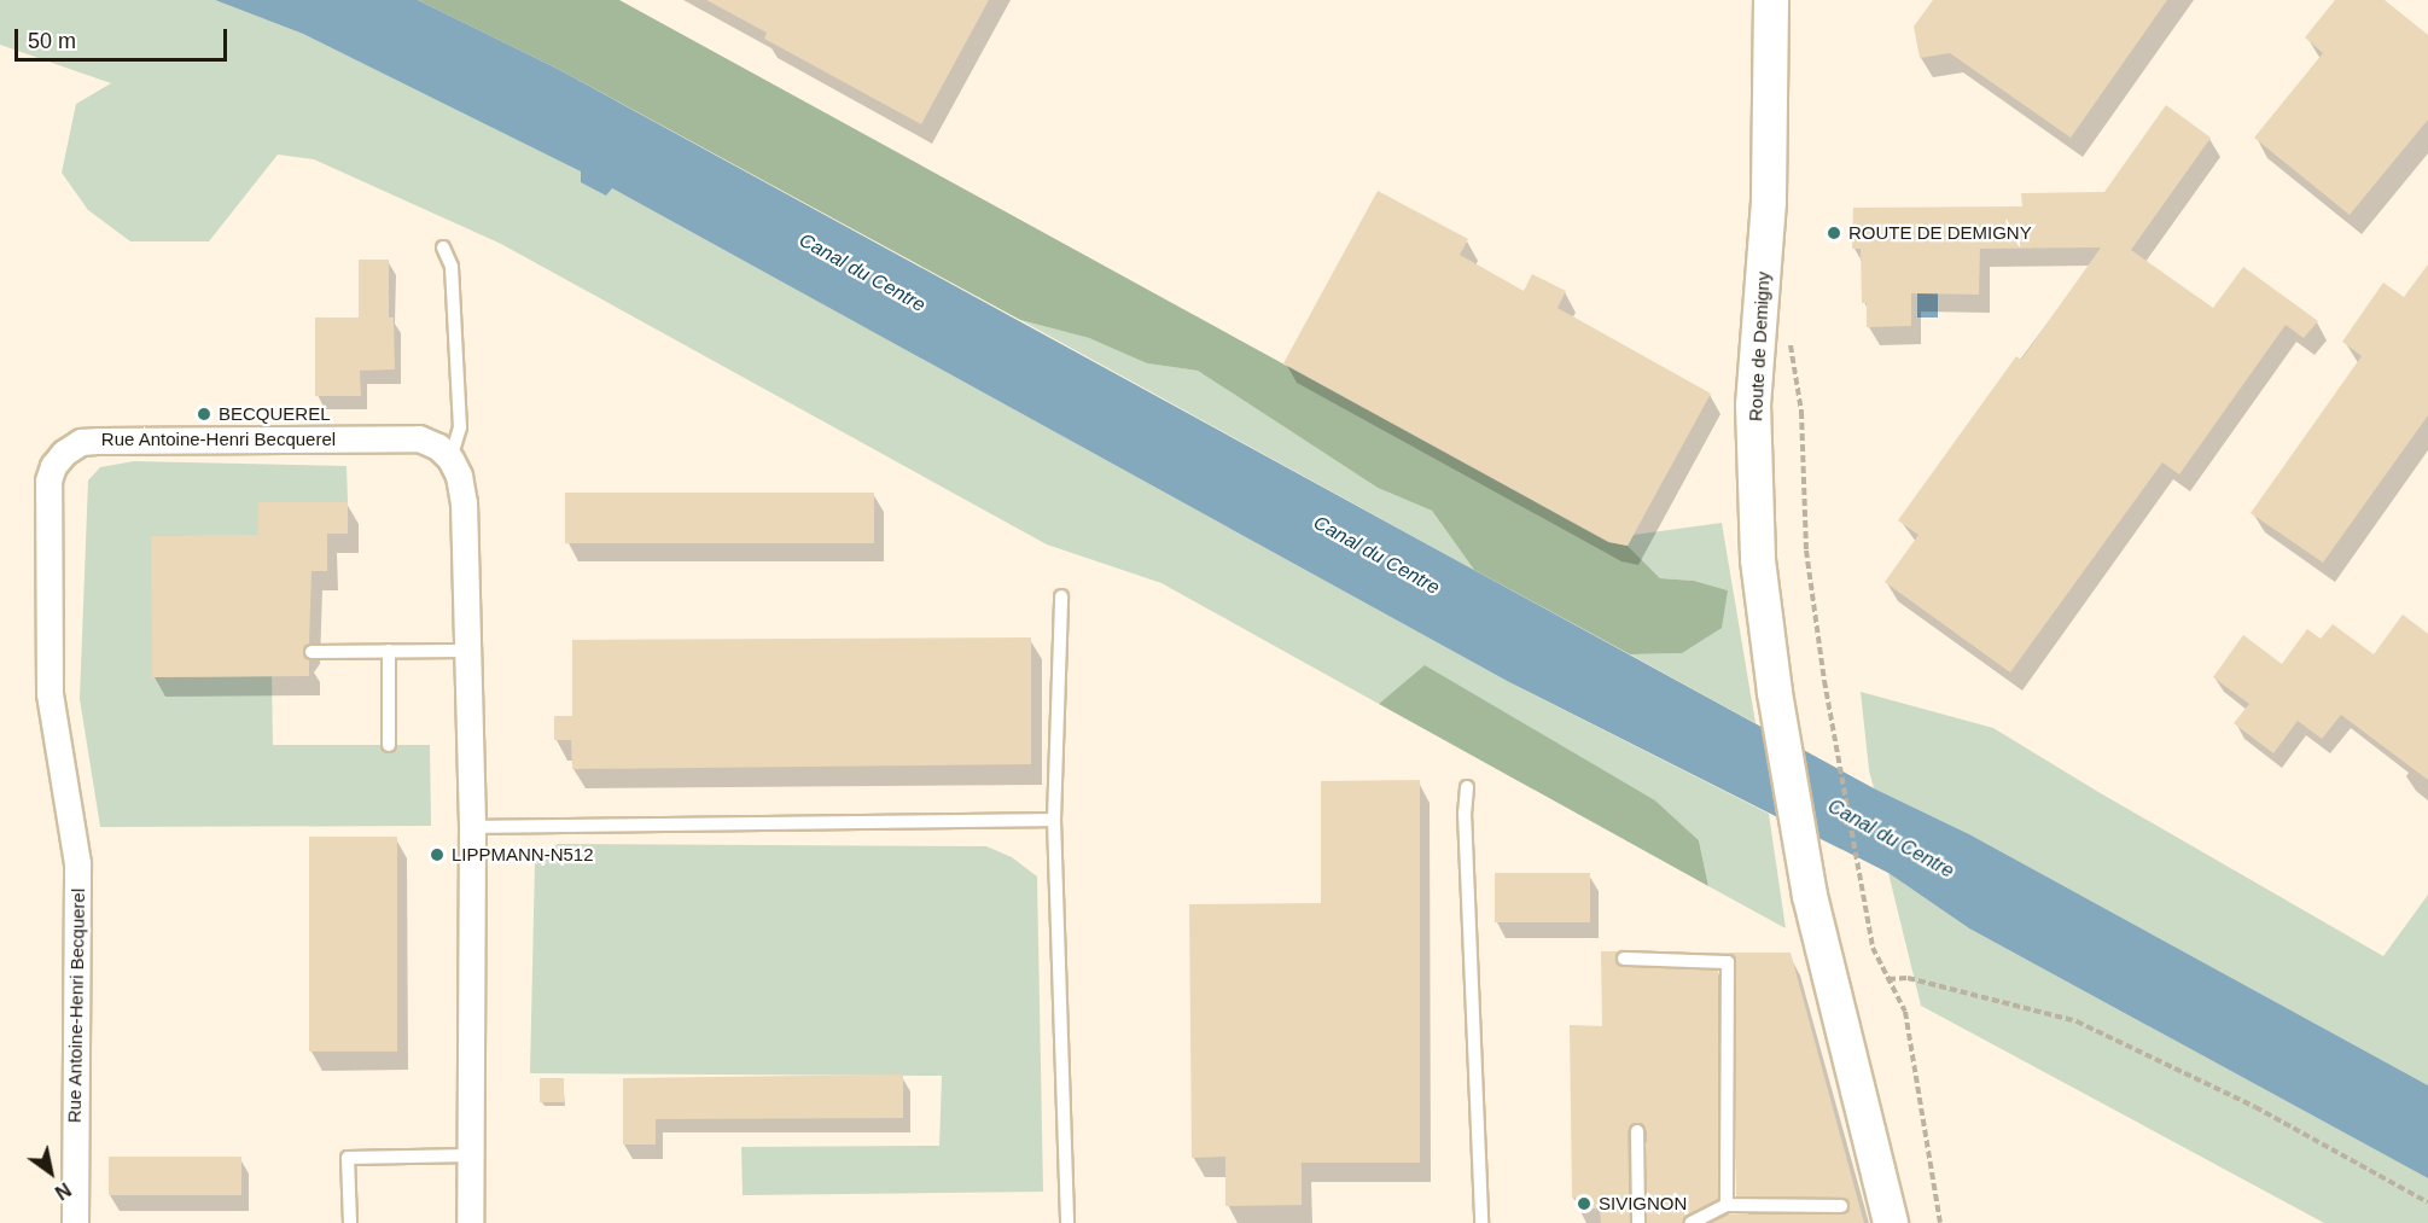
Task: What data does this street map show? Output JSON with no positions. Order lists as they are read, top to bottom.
{
  "streets": {
    "main road": ["Route de Demigny"],
    "street": ["Rue Antoine-Henri Becquerel"]
  },
  "water": ["Canal du Centre"],
  "places": [
    "ROUTE DE DEMIGNY",
    "BECQUEREL",
    "LIPPMANN-N512",
    "SIVIGNON"
  ],
  "scale_bar": "50 m",
  "north": "bottom right"
}
